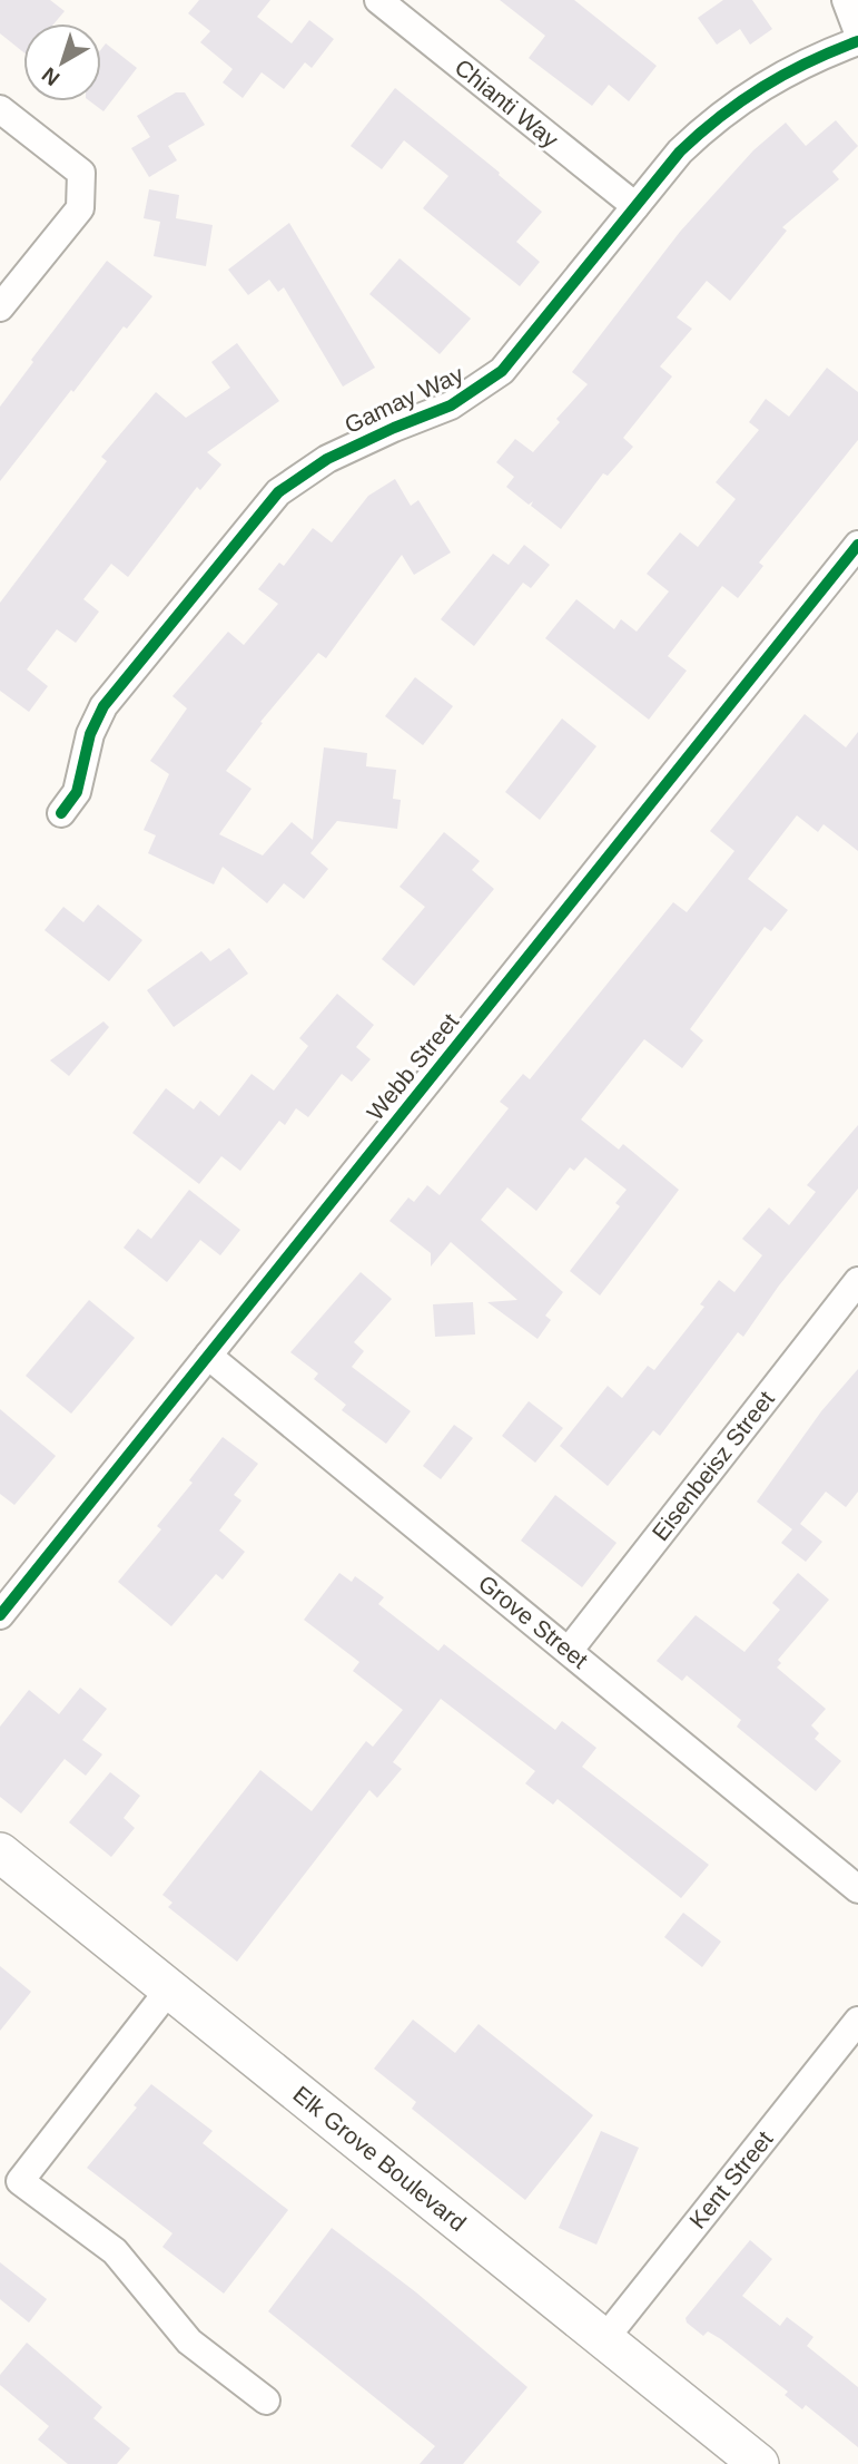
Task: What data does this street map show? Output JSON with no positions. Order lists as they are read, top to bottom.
{
  "streets": {
    "main road": ["Elk Grove Boulevard"],
    "street": [
      "Chianti Way",
      "Gamay Way",
      "Webb Street",
      "Eisenbeisz Street",
      "Grove Street",
      "Kent Street"
    ]
  },
  "crossings": [
    ["Chianti Way", "Gamay Way"],
    ["Webb Street", "Grove Street"],
    ["Eisenbeisz Street", "Grove Street"],
    ["Elk Grove Boulevard", "Kent Street"]
  ],
  "north": "bottom left"
}
